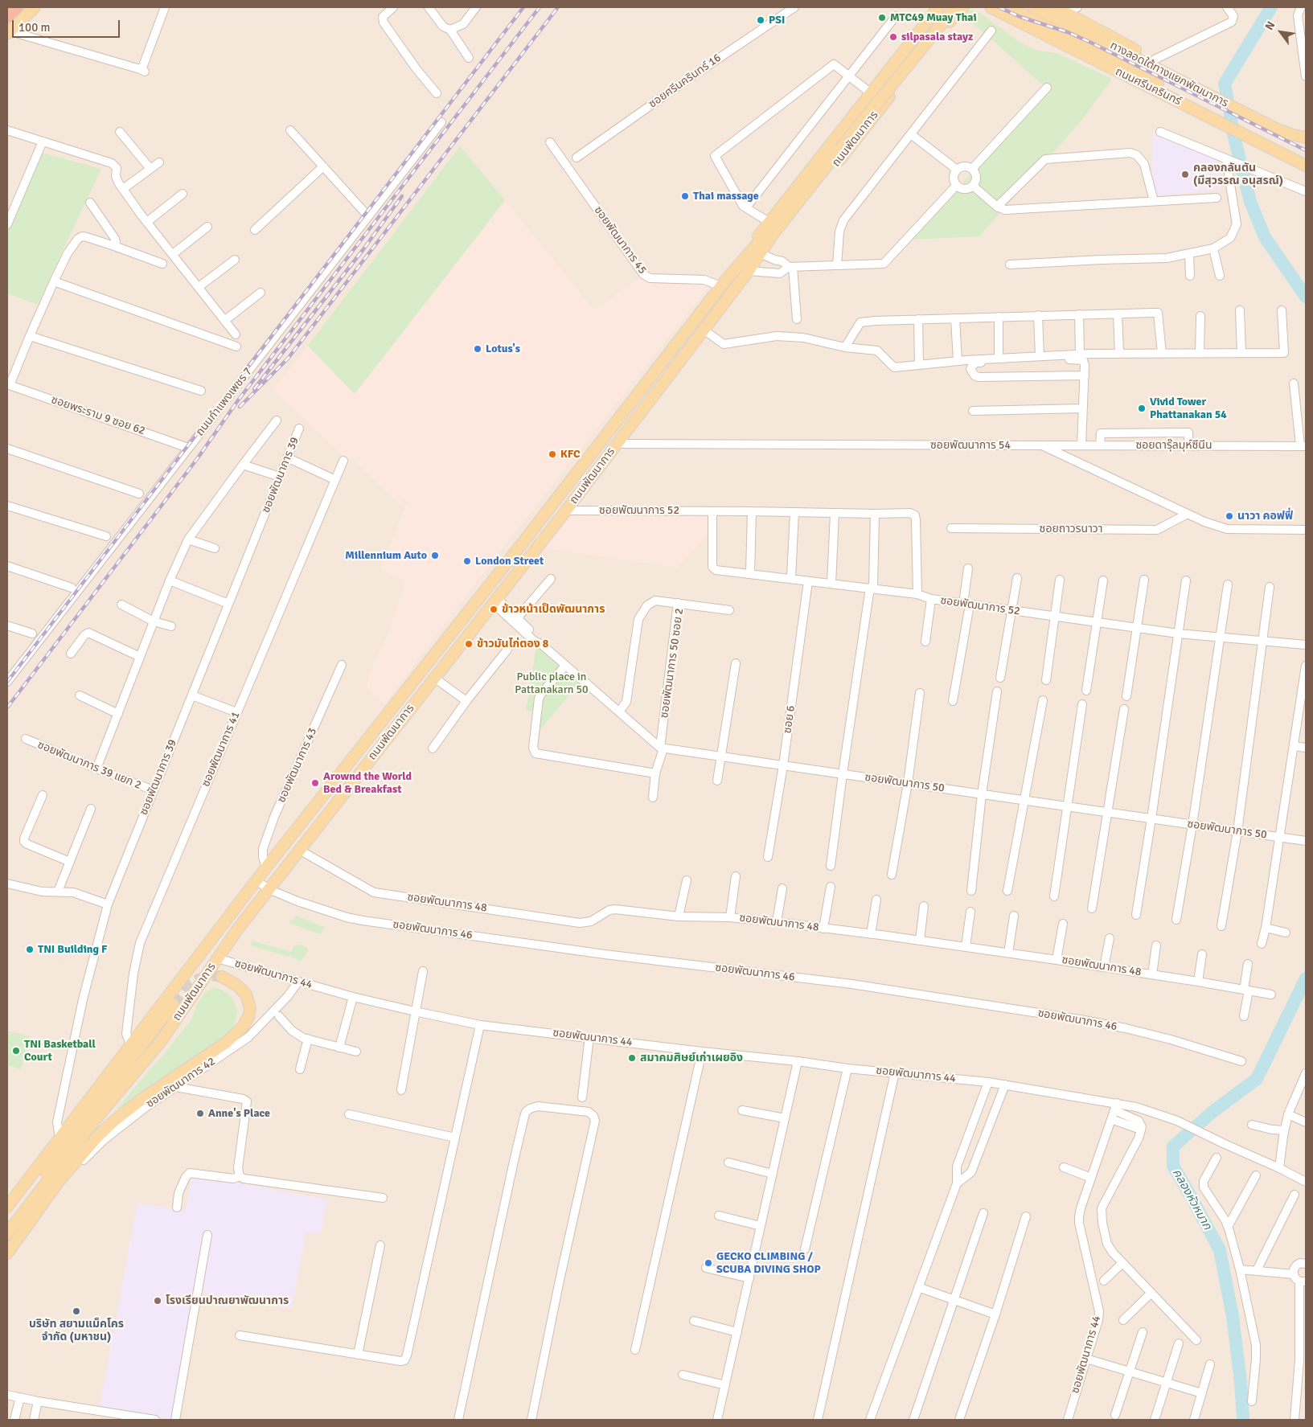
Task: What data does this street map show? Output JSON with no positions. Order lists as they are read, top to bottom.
{
  "streets": {
    "main road": ["ทางลอดใต้ทางแยกพัฒนาการ", "ถนนศรีนครินทร์", "ถนนพัฒนาการ"],
    "street": [
      "ซอยศรีนครินทร์ 16",
      "ซอยพัฒนาการ 45",
      "ถนนกำแพงเพชร 7",
      "ซอยพระราม 9 ซอย 62",
      "ซอยพัฒนาการ 54",
      "ซอยดารุ๊ลมุห์ซีนีน",
      "ซอยพัฒนาการ 39",
      "ซอยพัฒนาการ 52",
      "ซอยถาวรนาวา",
      "ซอยพัฒนาการ 50 ซอย 2",
      "ซอย 6",
      "ซอยพัฒนาการ 41",
      "ซอยพัฒนาการ 39 แยก 2",
      "ซอยพัฒนาการ 43",
      "ซอยพัฒนาการ 50",
      "ซอยพัฒนาการ 48",
      "ซอยพัฒนาการ 46",
      "ซอยพัฒนาการ 44",
      "ซอยพัฒนาการ 42"
    ]
  },
  "crossings": [
    ["ถนนพัฒนาการ", "ซอยพัฒนาการ 45"],
    ["ถนนพัฒนาการ", "ซอยพัฒนาการ 54"],
    ["ถนนพัฒนาการ", "ซอยพัฒนาการ 39"],
    ["ถนนพัฒนาการ", "ซอยพัฒนาการ 52"],
    ["ถนนพัฒนาการ", "ซอยพัฒนาการ 41"],
    ["ถนนพัฒนาการ", "ซอยพัฒนาการ 43"],
    ["ถนนพัฒนาการ", "ซอยพัฒนาการ 48"],
    ["ถนนพัฒนาการ", "ซอยพัฒนาการ 46"],
    ["ถนนพัฒนาการ", "ซอยพัฒนาการ 44"],
    ["ถนนกำแพงเพชร 7", "ซอยพระราม 9 ซอย 62"],
    ["ซอยพัฒนาการ 54", "ซอยดารุ๊ลมุห์ซีนีน"],
    ["ซอยพัฒนาการ 54", "ซอยถาวรนาวา"],
    ["ซอยพัฒนาการ 39", "ซอยพัฒนาการ 39 แยก 2"],
    ["ซอยพัฒนาการ 52", "ซอย 6"],
    ["ซอยพัฒนาการ 50 ซอย 2", "ซอยพัฒนาการ 50"],
    ["ซอย 6", "ซอยพัฒนาการ 50"],
    ["ซอยพัฒนาการ 44", "ซอยพัฒนาการ 42"]
  ],
  "water": ["คลองหัวหมาก"],
  "parks": ["Public place in Pattanakarn 50"],
  "places": [
    "MTC49 Muay Thai",
    "PSI",
    "silpasala stayz",
    "คลองกลันตัน (มีสุวรรณ อนุสรณ์)",
    "Thai massage",
    "Lotus's",
    "Vivid Tower Phattanakan 54",
    "KFC",
    "นาวา คอฟฟี่",
    "Millennium Auto",
    "London Street",
    "ข้าวหน้าเป็ดพัฒนาการ",
    "ข้าวมันไก่ตอง 8",
    "Arownd the World Bed & Breakfast",
    "TNI Building F",
    "TNI Basketball Court",
    "สมาคมศิษย์เก่าเผยอิง",
    "Anne's Place",
    "GECKO CLIMBING / SCUBA DIVING SHOP",
    "โรงเรียนปาณยาพัฒนาการ",
    "บริษัท สยามแม็คโคร จำกัด (มหาชน)"
  ],
  "scale_bar": "100 m",
  "north": "top left"
}
